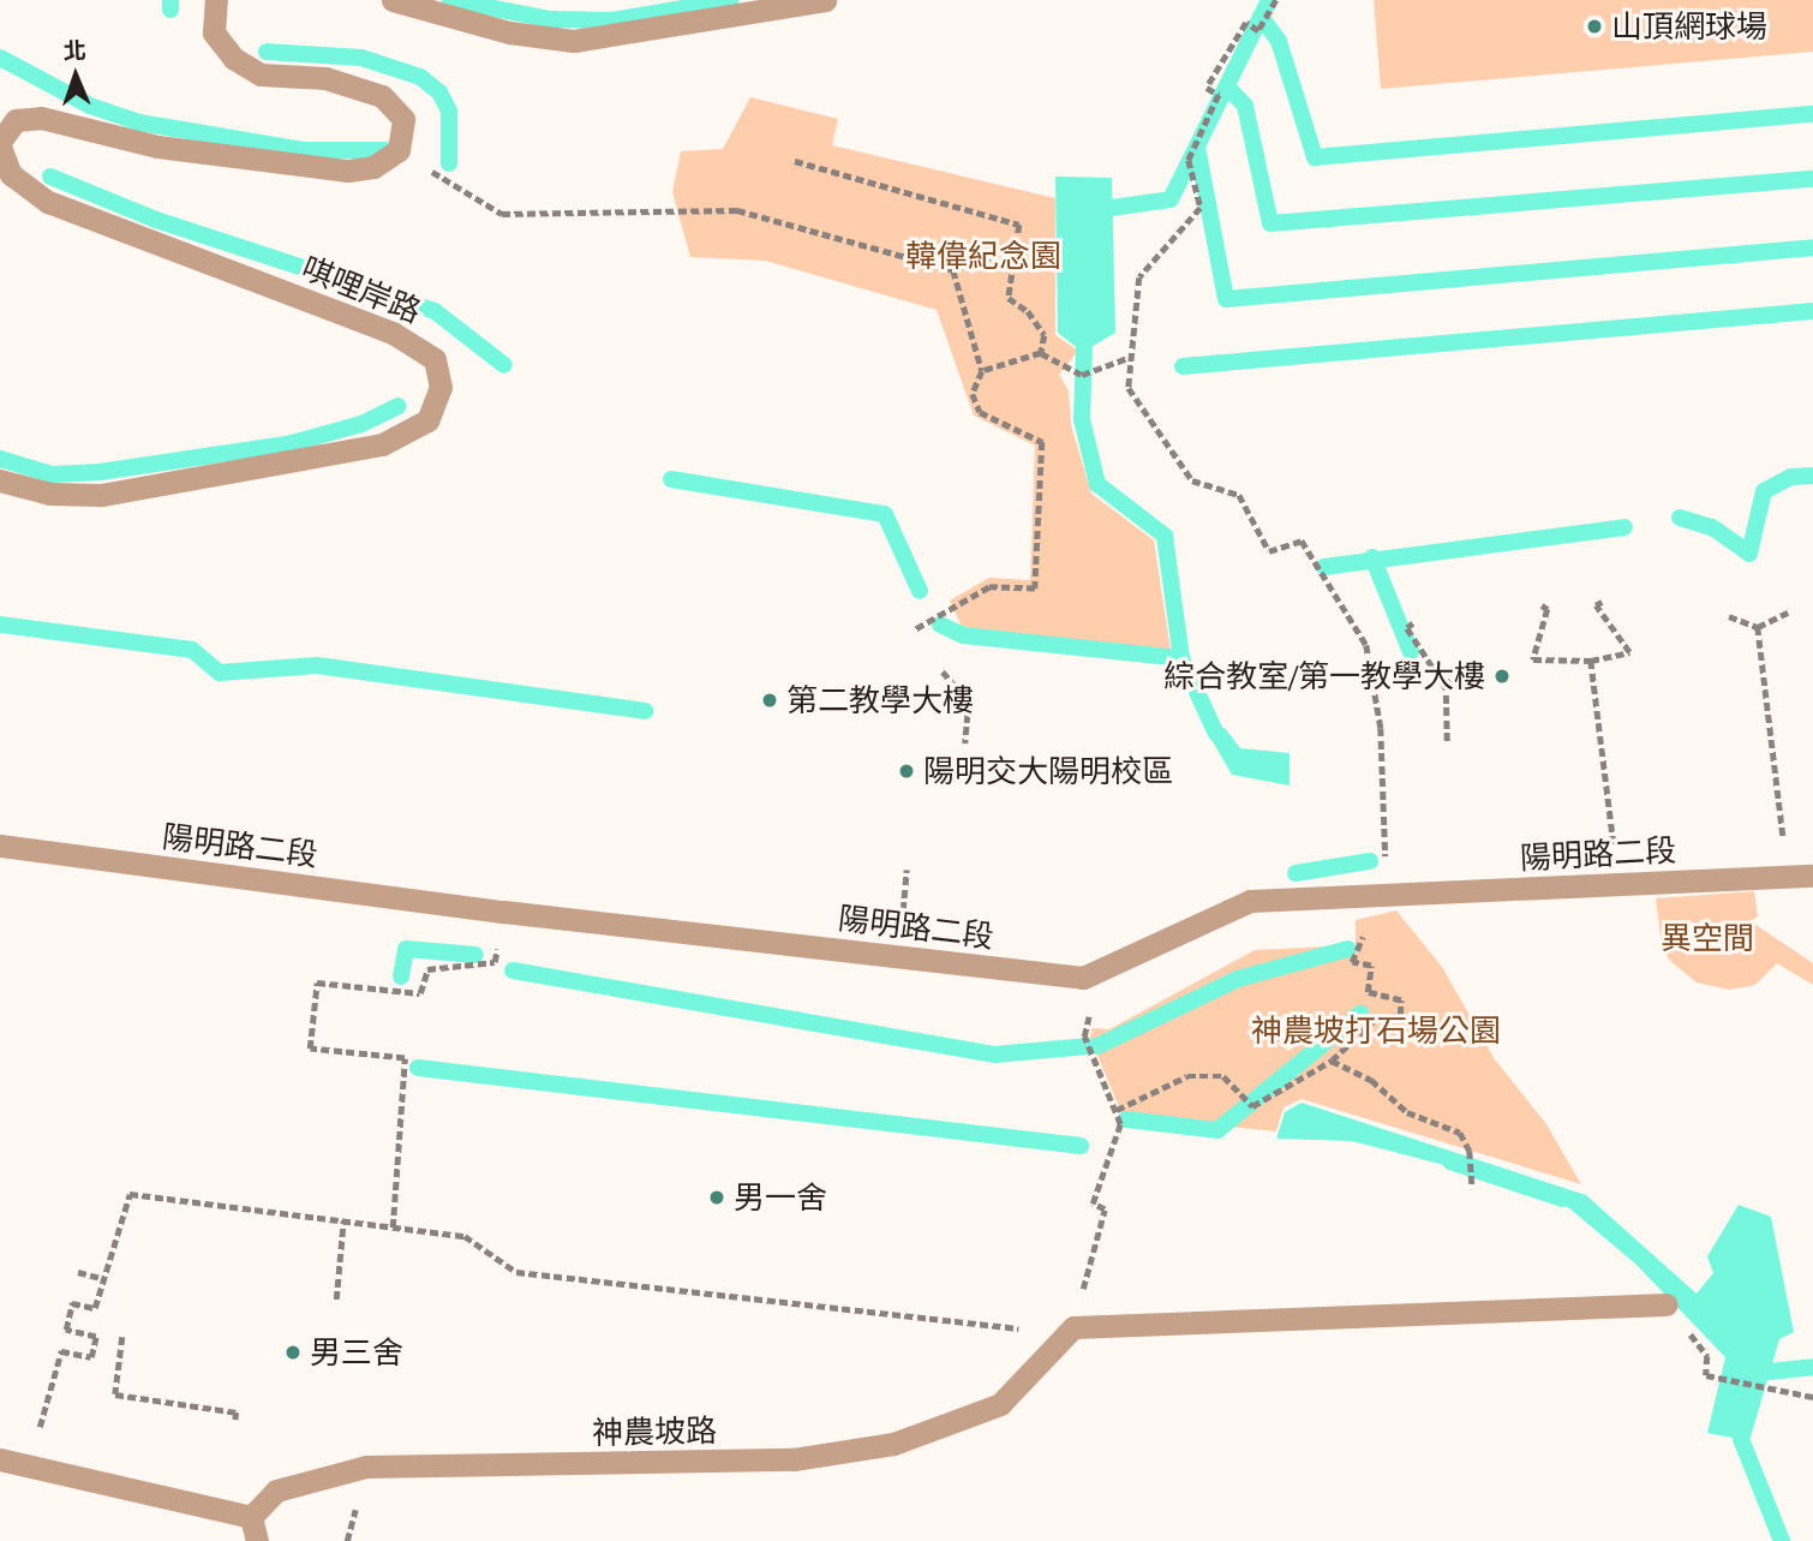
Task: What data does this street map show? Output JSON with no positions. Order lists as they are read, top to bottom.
{
  "streets": {
    "street": ["唭哩岸路", "陽明路二段", "神農坡路"]
  },
  "parks": ["韓偉紀念園", "異空間", "神農坡打石場公園"],
  "places": [
    "山頂網球場",
    "綜合教室/第一教學大樓",
    "第二教學大樓",
    "陽明交大陽明校區",
    "男一舍",
    "男三舍"
  ],
  "north": "top"
}
